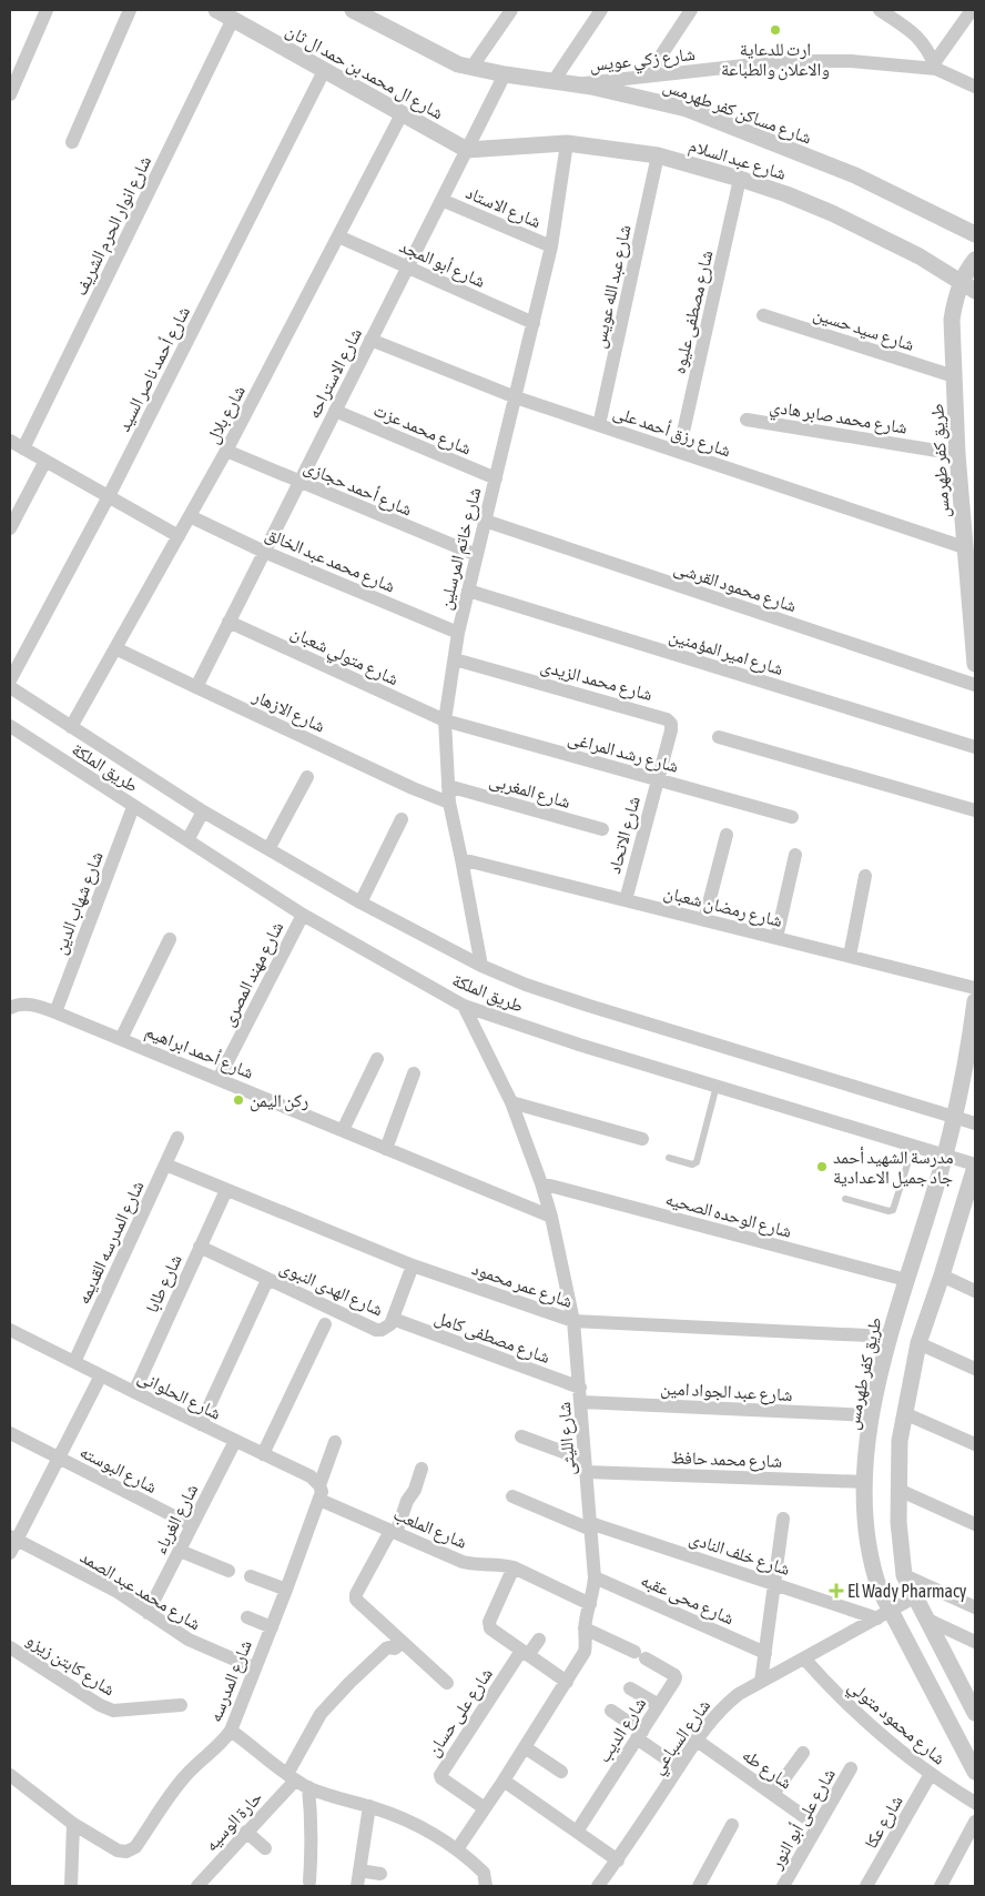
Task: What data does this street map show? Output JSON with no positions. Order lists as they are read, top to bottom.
{
  "streets": {
    "street": [
      "شارع زكي عويس",
      "شارع ال محمد بن حمد ال ثان",
      "شارع مساكن كفر طهرمس",
      "شارع عبد السلام",
      "شارع الاستاد",
      "شارع انوار الحرم الشريف",
      "شارع أبو المجد",
      "شارع عبد الله عويس",
      "شارع مصطفى عليوه",
      "شارع سيد حسين",
      "شارع أحمد ناصر السيد",
      "شارع الاستراحه",
      "شارع بلال",
      "شارع محمد صابر هادي",
      "شارع محمد عزت",
      "شارع رزق أحمد على",
      "طريق كفر طهرمس",
      "شارع أحمد حجازى",
      "شارع خاتم المرسلين",
      "شارع محمد عبد الخالق",
      "شارع محمود القرشى",
      "شارع امير المؤمنين",
      "شارع متولي شعبان",
      "شارع محمد الزيدى",
      "شارع الازهار",
      "شارع رشد المراغى",
      "طريق الملكة",
      "شارع المغربى",
      "شارع الاتحاد",
      "شارع شهاب الدين",
      "شارع رمضان شعبان",
      "شارع مهند المصرى",
      "شارع أحمد ابراهيم",
      "شارع الوحده الصحيه",
      "شارع المدرسه القديمه",
      "شارع طابا",
      "شارع عمر محمود",
      "شارع الهدى النبوى",
      "شارع مصطفى كامل",
      "شارع عبد الجواد امين",
      "شارع الحلوانى",
      "شارع الليثى",
      "شارع محمد حافظ",
      "شارع البوسته",
      "شارع الغرباء",
      "شارع الملعب",
      "شارع خلف النادى",
      "شارع محمد عبد الصمد",
      "شارع محى عقبه",
      "شارع كابتن زيزو",
      "شارع المدرسه",
      "شارع على حسان",
      "شارع محمود متولي",
      "شارع الديب",
      "شارع السباعي",
      "شارع طه",
      "شارع على أبو النور",
      "حارة الوسيه",
      "شارع عكا"
    ]
  },
  "crossings": [
    ["شارع زكي عويس", "شارع مساكن كفر طهرمس"],
    ["شارع ال محمد بن حمد ال ثان", "شارع عبد السلام"],
    ["شارع ال محمد بن حمد ال ثان", "شارع انوار الحرم الشريف"],
    ["شارع ال محمد بن حمد ال ثان", "شارع أحمد ناصر السيد"],
    ["شارع ال محمد بن حمد ال ثان", "شارع الاستراحه"],
    ["شارع ال محمد بن حمد ال ثان", "شارع بلال"],
    ["شارع مساكن كفر طهرمس", "شارع الاستراحه"],
    ["شارع عبد السلام", "شارع عبد الله عويس"],
    ["شارع عبد السلام", "شارع مصطفى عليوه"],
    ["شارع عبد السلام", "شارع الاستراحه"],
    ["شارع عبد السلام", "طريق كفر طهرمس"],
    ["شارع عبد السلام", "شارع خاتم المرسلين"],
    ["شارع الاستاد", "شارع الاستراحه"],
    ["شارع الاستاد", "شارع خاتم المرسلين"],
    ["شارع أبو المجد", "شارع الاستراحه"],
    ["شارع أبو المجد", "شارع بلال"],
    ["شارع أبو المجد", "شارع خاتم المرسلين"],
    ["شارع عبد الله عويس", "شارع رزق أحمد على"],
    ["شارع مصطفى عليوه", "شارع رزق أحمد على"],
    ["شارع سيد حسين", "طريق كفر طهرمس"],
    ["شارع الاستراحه", "شارع محمد عزت"],
    ["شارع الاستراحه", "شارع رزق أحمد على"],
    ["شارع الاستراحه", "شارع أحمد حجازى"],
    ["شارع الاستراحه", "شارع محمد عبد الخالق"],
    ["شارع الاستراحه", "شارع متولي شعبان"],
    ["شارع الاستراحه", "شارع الازهار"],
    ["شارع بلال", "شارع أحمد حجازى"],
    ["شارع بلال", "شارع محمد عبد الخالق"],
    ["شارع بلال", "شارع الازهار"],
    ["شارع بلال", "طريق الملكة"],
    ["شارع محمد صابر هادي", "طريق كفر طهرمس"],
    ["شارع محمد عزت", "شارع خاتم المرسلين"],
    ["شارع رزق أحمد على", "طريق كفر طهرمس"],
    ["شارع رزق أحمد على", "شارع خاتم المرسلين"],
    ["طريق كفر طهرمس", "طريق الملكة"],
    ["طريق كفر طهرمس", "شارع الوحده الصحيه"],
    ["طريق كفر طهرمس", "شارع عمر محمود"],
    ["طريق كفر طهرمس", "شارع عبد الجواد امين"],
    ["طريق كفر طهرمس", "شارع محمد حافظ"],
    ["طريق كفر طهرمس", "شارع خلف النادى"],
    ["طريق كفر طهرمس", "شارع السباعي"],
    ["شارع أحمد حجازى", "شارع خاتم المرسلين"],
    ["شارع خاتم المرسلين", "شارع محمد عبد الخالق"],
    ["شارع خاتم المرسلين", "شارع محمود القرشى"],
    ["شارع خاتم المرسلين", "شارع امير المؤمنين"],
    ["شارع خاتم المرسلين", "شارع متولي شعبان"],
    ["شارع خاتم المرسلين", "شارع محمد الزيدى"],
    ["شارع خاتم المرسلين", "شارع الازهار"],
    ["شارع خاتم المرسلين", "شارع رشد المراغى"],
    ["شارع خاتم المرسلين", "طريق الملكة"],
    ["شارع خاتم المرسلين", "شارع المغربى"],
    ["شارع خاتم المرسلين", "شارع رمضان شعبان"],
    ["شارع متولي شعبان", "شارع رشد المراغى"],
    ["شارع محمد الزيدى", "شارع رشد المراغى"],
    ["شارع محمد الزيدى", "شارع الاتحاد"],
    ["شارع رشد المراغى", "شارع الاتحاد"],
    ["طريق الملكة", "شارع شهاب الدين"],
    ["طريق الملكة", "شارع مهند المصرى"],
    ["طريق الملكة", "شارع الليثى"],
    ["شارع الاتحاد", "شارع رمضان شعبان"],
    ["شارع شهاب الدين", "شارع أحمد ابراهيم"],
    ["شارع مهند المصرى", "شارع أحمد ابراهيم"],
    ["شارع أحمد ابراهيم", "شارع الليثى"],
    ["شارع الوحده الصحيه", "شارع الليثى"],
    ["شارع المدرسه القديمه", "شارع عمر محمود"],
    ["شارع المدرسه القديمه", "شارع الحلوانى"],
    ["شارع طابا", "شارع عمر محمود"],
    ["شارع طابا", "شارع الهدى النبوى"],
    ["شارع طابا", "شارع الحلوانى"],
    ["شارع عمر محمود", "شارع الهدى النبوى"],
    ["شارع عمر محمود", "شارع الليثى"],
    ["شارع الهدى النبوى", "شارع مصطفى كامل"],
    ["شارع مصطفى كامل", "شارع عبد الجواد امين"],
    ["شارع مصطفى كامل", "شارع الليثى"],
    ["شارع عبد الجواد امين", "شارع الليثى"],
    ["شارع الحلوانى", "شارع الغرباء"],
    ["شارع الليثى", "شارع محمد حافظ"],
    ["شارع الليثى", "شارع الملعب"],
    ["شارع الليثى", "شارع خلف النادى"],
    ["شارع الليثى", "شارع محى عقبه"],
    ["شارع الليثى", "شارع على حسان"],
    ["شارع الليثى", "شارع الديب"],
    ["شارع البوسته", "شارع الغرباء"],
    ["شارع الغرباء", "شارع محمد عبد الصمد"],
    ["شارع الملعب", "شارع المدرسه"],
    ["شارع خلف النادى", "شارع السباعي"],
    ["شارع محمد عبد الصمد", "شارع المدرسه"],
    ["شارع محمود متولي", "شارع السباعي"],
    ["شارع محمود متولي", "شارع عكا"],
    ["شارع السباعي", "شارع طه"],
    ["شارع طه", "شارع على أبو النور"]
  ],
  "places": {
    "other": ["ارت للدعاية والاعلان والطباعة", "ركن اليمن", "مدرسة الشهيد أحمد جاد جميل الاعدادية"],
    "health": ["El Wady Pharmacy"]
  }
}
